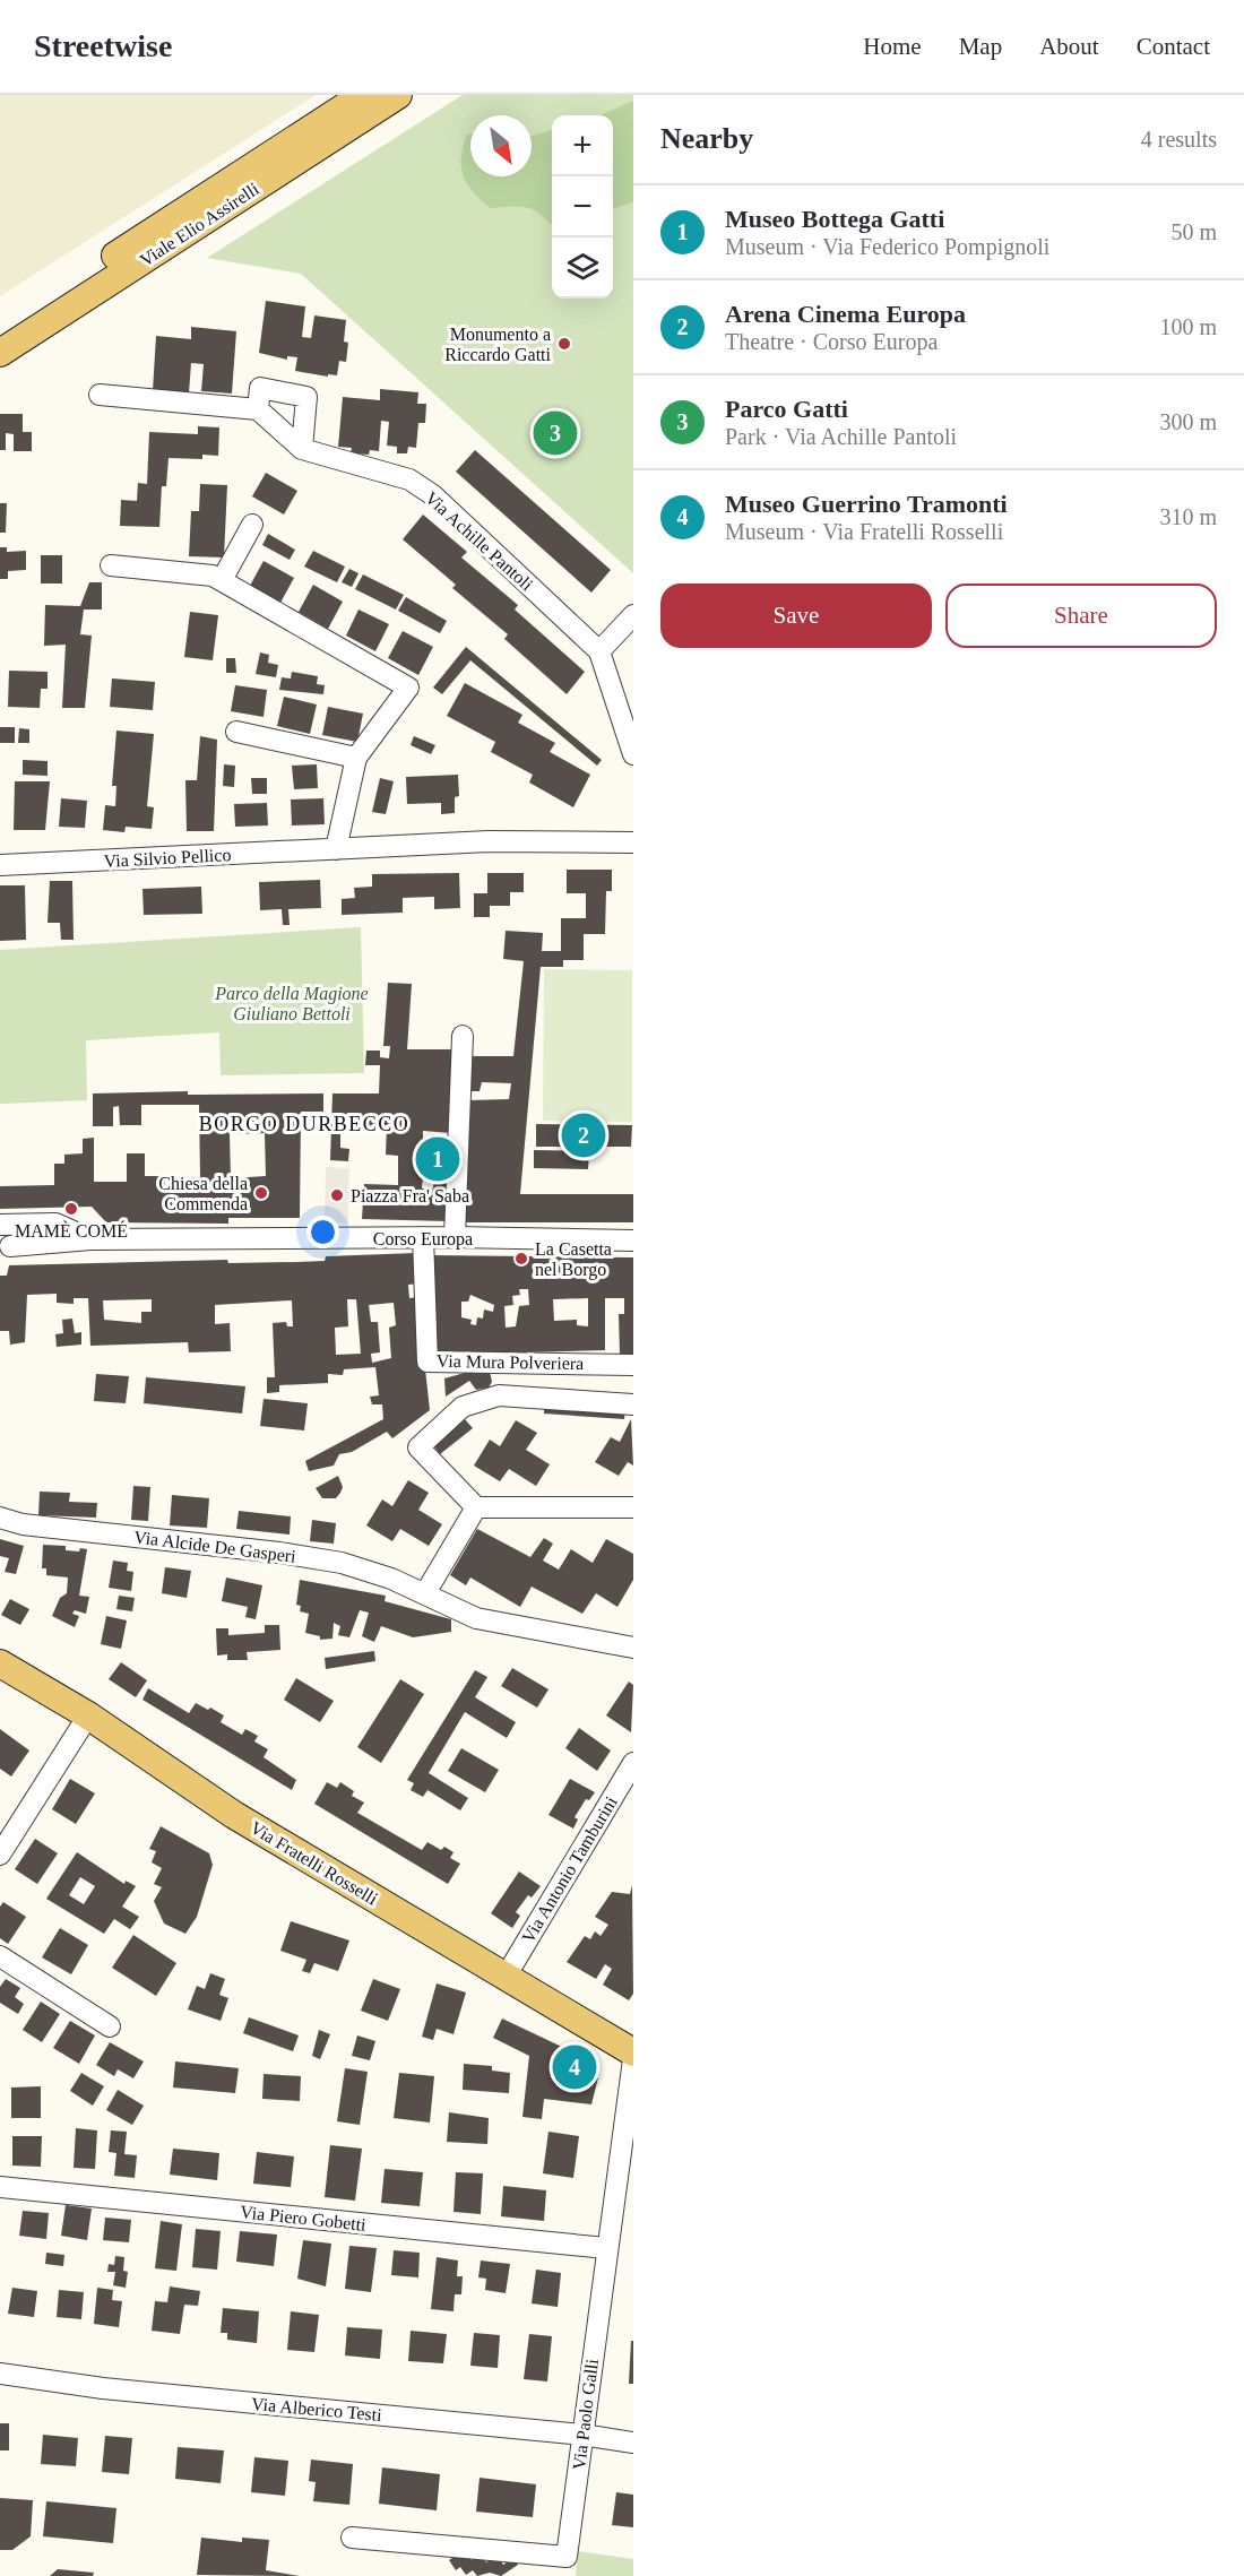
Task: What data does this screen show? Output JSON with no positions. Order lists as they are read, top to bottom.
{
  "streets": {
    "main road": ["Viale Elio Assirelli", "Via Fratelli Rosselli"],
    "street": [
      "Via Achille Pantoli",
      "Via Silvio Pellico",
      "Corso Europa",
      "Via Mura Polveriera",
      "Via Alcide De Gasperi",
      "Via Antonio Tamburini",
      "Via Piero Gobetti",
      "Via Alberico Testi",
      "Via Paolo Galli"
    ]
  },
  "crossings": [
    ["Corso Europa", "Via Mura Polveriera"],
    ["Via Fratelli Rosselli", "Via Antonio Tamburini"],
    ["Via Piero Gobetti", "Via Paolo Galli"],
    ["Via Alberico Testi", "Via Paolo Galli"]
  ],
  "districts": ["BORGO DURBECCO"],
  "parks": ["Parco della Magione Giuliano Bettoli"],
  "places": [
    "Monumento a Riccardo Gatti",
    "Chiesa della Commenda",
    "Piazza Fra' Saba",
    "MAMÈ COMÉ",
    "La Casetta nel Borgo"
  ],
  "north": "bottom right",
  "page": {
    "header": "Streetwise",
    "nav": [
      "Home",
      "Map",
      "About",
      "Contact"
    ],
    "heading": ["Nearby", "4 results"],
    "map_buttons": ["+", "−"],
    "list": [
      {
        "mark": "1",
        "name": "Museo Bottega Gatti",
        "note": "Museum · Via Federico Pompignoli",
        "value": "50 m"
      },
      {
        "mark": "2",
        "name": "Arena Cinema Europa",
        "note": "Theatre · Corso Europa",
        "value": "100 m"
      },
      {
        "mark": "3",
        "name": "Parco Gatti",
        "note": "Park · Via Achille Pantoli",
        "value": "300 m"
      },
      {
        "mark": "4",
        "name": "Museo Guerrino Tramonti",
        "note": "Museum · Via Fratelli Rosselli",
        "value": "310 m"
      }
    ],
    "pins": [
      "3",
      "2",
      "1",
      "4"
    ],
    "buttons": ["Save", "Share"]
  }
}
